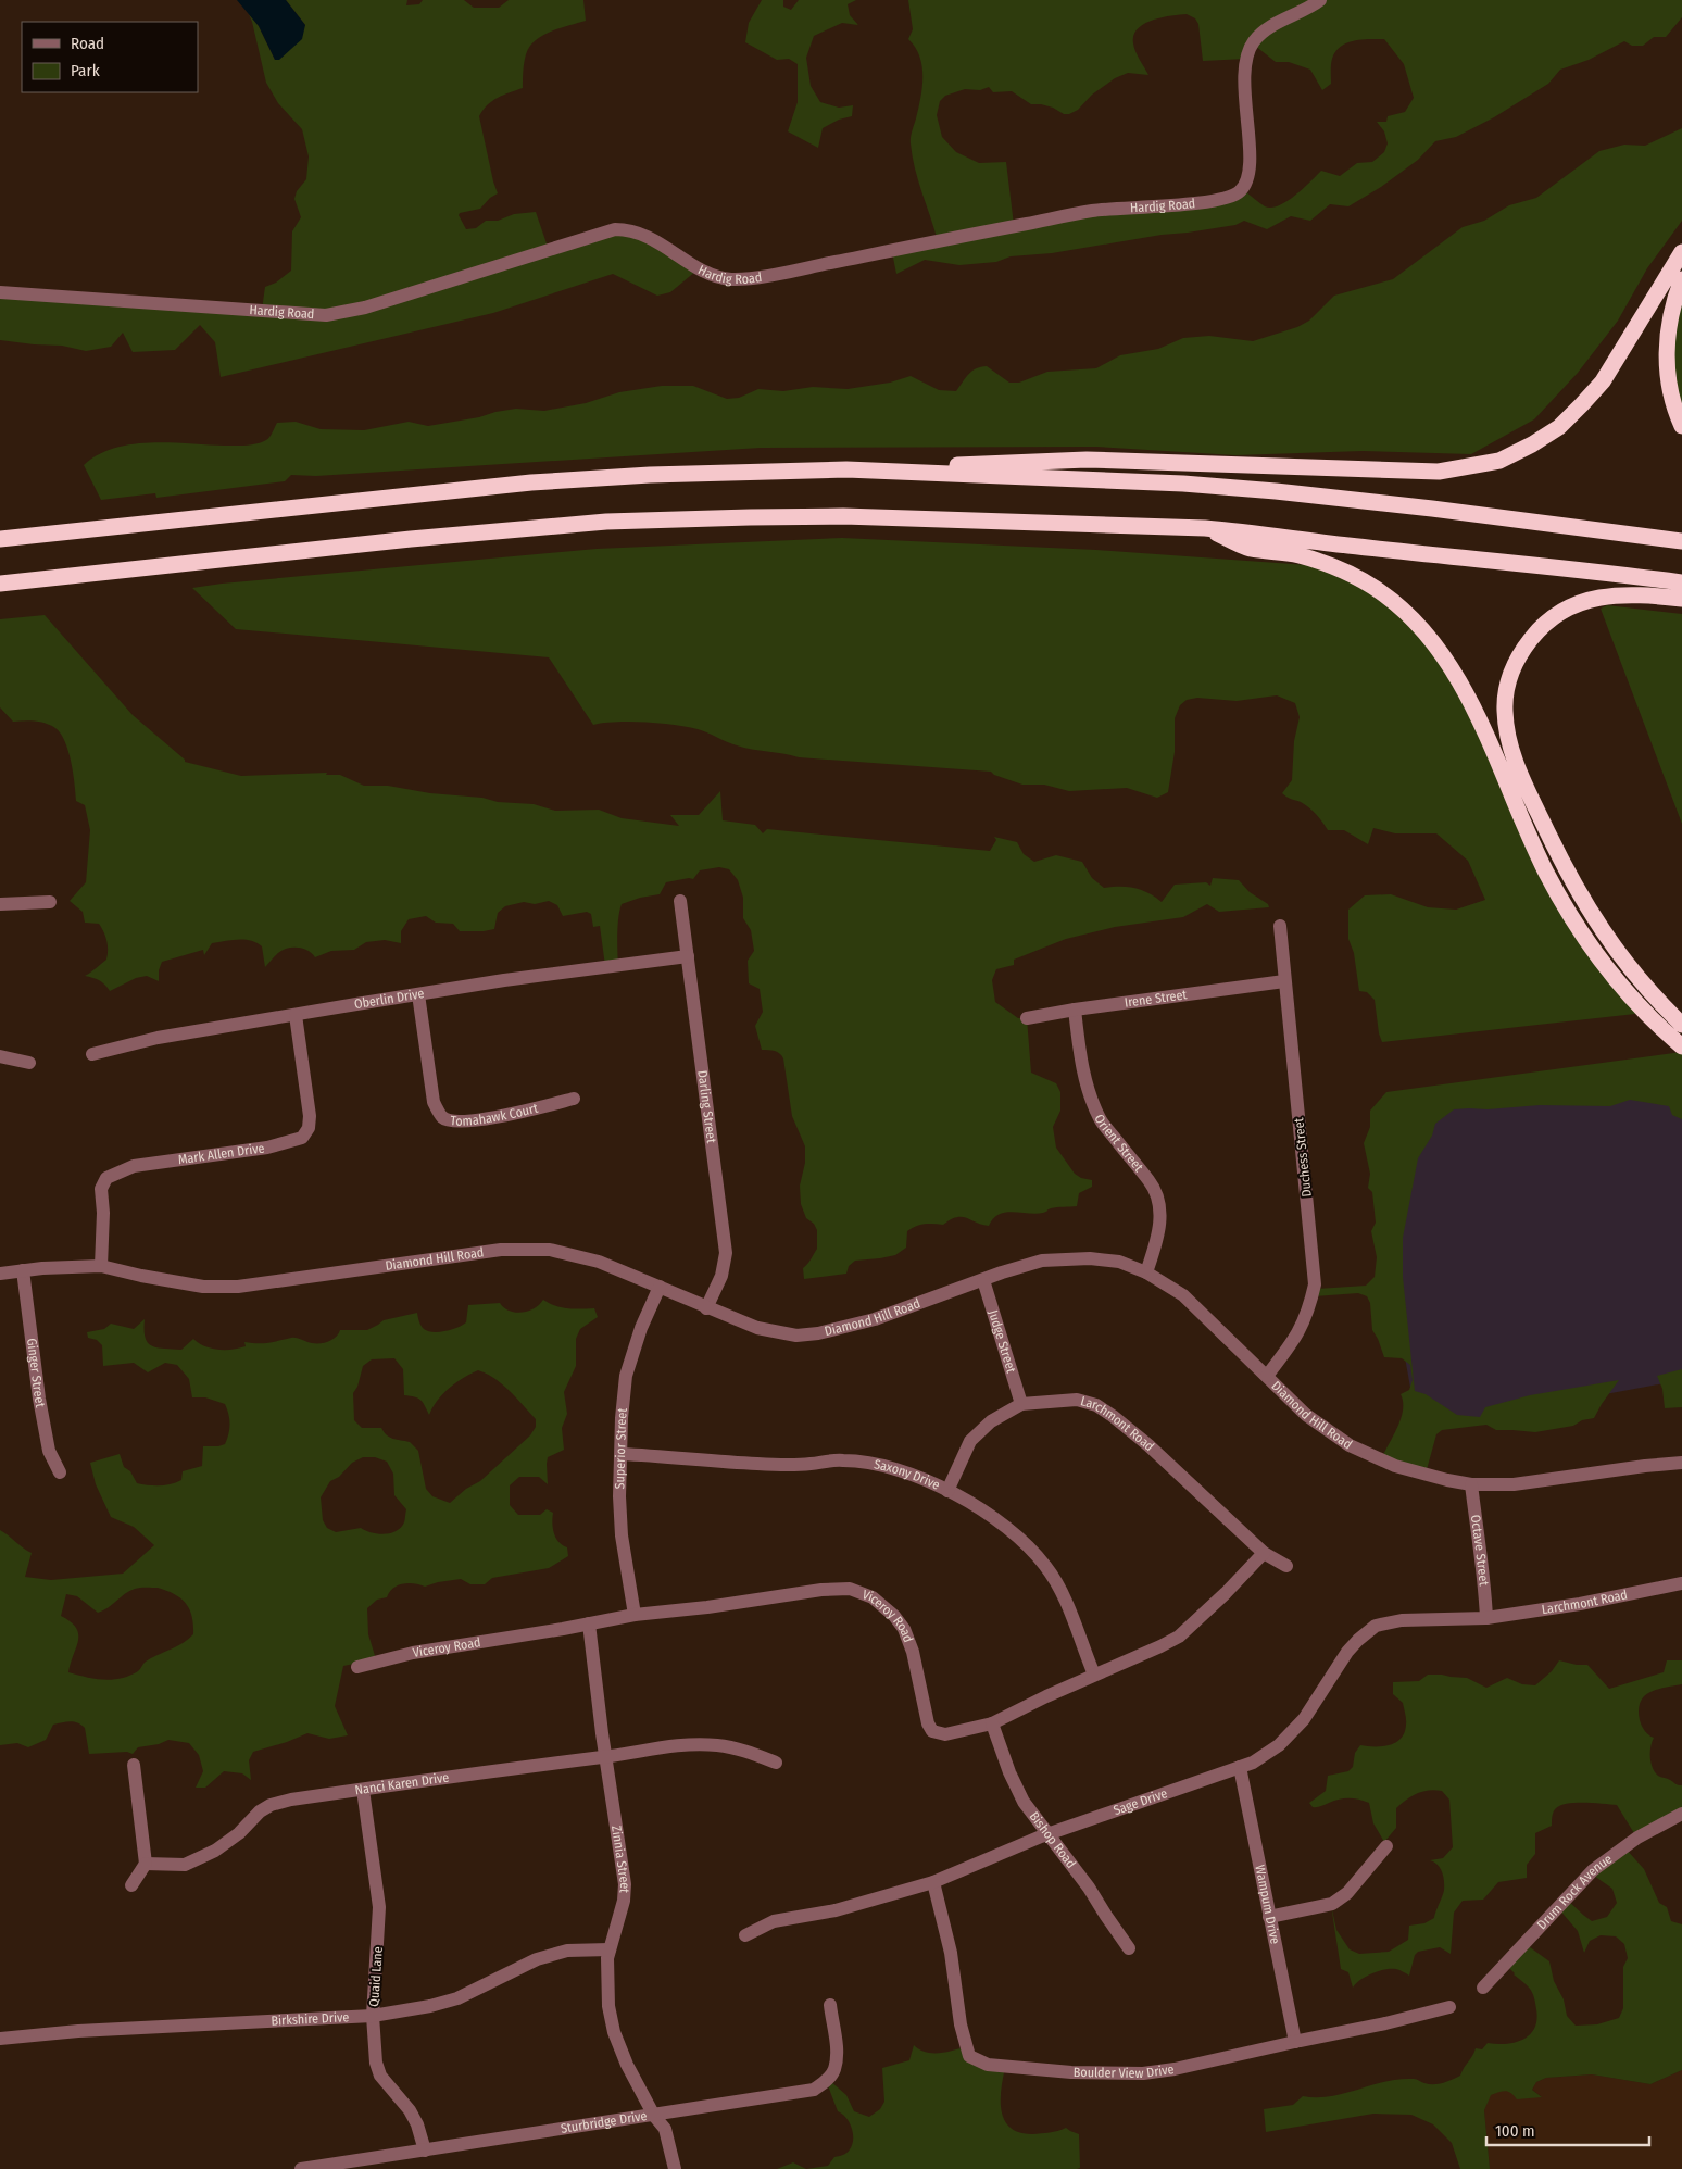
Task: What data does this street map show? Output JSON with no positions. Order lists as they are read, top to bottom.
{
  "streets": {
    "street": [
      "Hardig Road",
      "Oberlin Drive",
      "Irene Street",
      "Darling Street",
      "Tomahawk Court",
      "Orient Street",
      "Mark Allen Drive",
      "Duchess Street",
      "Diamond Hill Road",
      "Judge Street",
      "Ginger Street",
      "Larchmont Road",
      "Superior Street",
      "Saxony Drive",
      "Octave Street",
      "Viceroy Road",
      "Nanci Karen Drive",
      "Sage Drive",
      "Bishop Road",
      "Zinnia Street",
      "Drum Rock Avenue",
      "Wampum Drive",
      "Quaid Lane",
      "Birkshire Drive",
      "Boulder View Drive",
      "Sturbridge Drive"
    ]
  },
  "crossings": [
    ["Oberlin Drive", "Darling Street"],
    ["Oberlin Drive", "Tomahawk Court"],
    ["Oberlin Drive", "Mark Allen Drive"],
    ["Irene Street", "Orient Street"],
    ["Irene Street", "Duchess Street"],
    ["Darling Street", "Diamond Hill Road"],
    ["Orient Street", "Diamond Hill Road"],
    ["Mark Allen Drive", "Diamond Hill Road"],
    ["Duchess Street", "Diamond Hill Road"],
    ["Diamond Hill Road", "Judge Street"],
    ["Diamond Hill Road", "Ginger Street"],
    ["Diamond Hill Road", "Superior Street"],
    ["Diamond Hill Road", "Octave Street"],
    ["Judge Street", "Larchmont Road"],
    ["Larchmont Road", "Saxony Drive"],
    ["Larchmont Road", "Octave Street"],
    ["Larchmont Road", "Viceroy Road"],
    ["Larchmont Road", "Sage Drive"],
    ["Superior Street", "Saxony Drive"],
    ["Superior Street", "Viceroy Road"],
    ["Saxony Drive", "Viceroy Road"],
    ["Octave Street", "Sage Drive"],
    ["Viceroy Road", "Bishop Road"],
    ["Viceroy Road", "Zinnia Street"],
    ["Nanci Karen Drive", "Zinnia Street"],
    ["Nanci Karen Drive", "Quaid Lane"],
    ["Sage Drive", "Bishop Road"],
    ["Sage Drive", "Wampum Drive"],
    ["Sage Drive", "Boulder View Drive"],
    ["Zinnia Street", "Birkshire Drive"],
    ["Zinnia Street", "Sturbridge Drive"],
    ["Wampum Drive", "Boulder View Drive"],
    ["Quaid Lane", "Birkshire Drive"],
    ["Quaid Lane", "Sturbridge Drive"]
  ],
  "legend": ["Road", "Park"],
  "scale_bar": "100 m"
}
